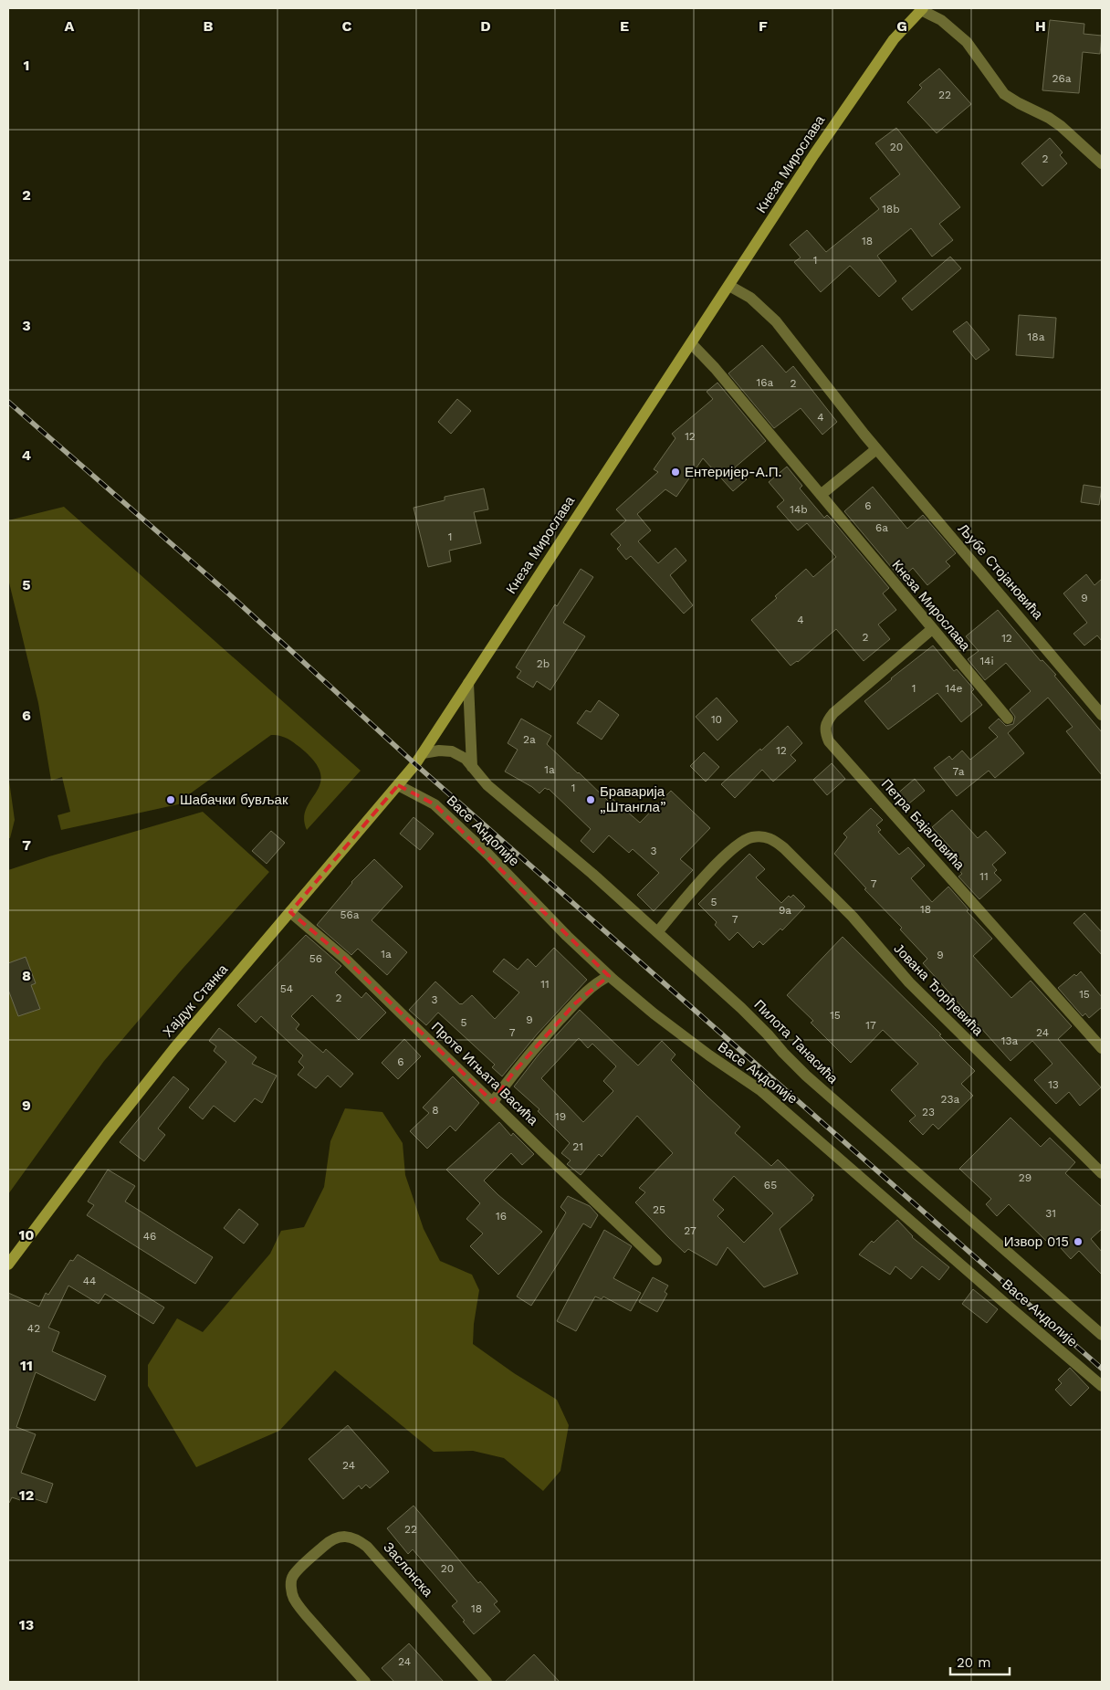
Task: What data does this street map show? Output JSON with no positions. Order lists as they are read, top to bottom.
{
  "streets": {
    "street": [
      "Кнеза Мирослава",
      "Љубе Стојановића",
      "Петра Бајаловића",
      "Васе Андолије",
      "Јована Ђорђевића",
      "Хајдук Станка",
      "Пилота Танасића",
      "Проте Игњата Васића",
      "Заслонска"
    ]
  },
  "crossings": [
    ["Кнеза Мирослава", "Љубе Стојановића"],
    ["Кнеза Мирослава", "Петра Бајаловића"],
    ["Кнеза Мирослава", "Хајдук Станка"],
    ["Кнеза Мирослава", "Пилота Танасића"],
    ["Васе Андолије", "Хајдук Станка"],
    ["Јована Ђорђевића", "Пилота Танасића"],
    ["Хајдук Станка", "Проте Игњата Васића"]
  ],
  "places": [
    "Ентеријер-А.П.",
    "Шабачки бувљак",
    "Браварија „Штангла”",
    "Извор 015"
  ],
  "house_numbers": [
    "26a",
    "22",
    "20",
    "2",
    "18b",
    "18",
    "1",
    "18a",
    "16a",
    "2",
    "4",
    "12",
    "6",
    "14b",
    "6a",
    "1",
    "9",
    "4",
    "2",
    "12",
    "14i",
    "2b",
    "1",
    "14e",
    "10",
    "2a",
    "12",
    "1a",
    "7a",
    "1",
    "3",
    "11",
    "7",
    "5",
    "18",
    "9a",
    "56a",
    "7",
    "1a",
    "9",
    "56",
    "11",
    "54",
    "15",
    "2",
    "3",
    "15",
    "9",
    "5",
    "17",
    "7",
    "24",
    "13a",
    "6",
    "13",
    "23a",
    "8",
    "23",
    "19",
    "21",
    "29",
    "65",
    "25",
    "31",
    "16",
    "27",
    "46",
    "44",
    "42",
    "24",
    "22",
    "20",
    "18",
    "24"
  ],
  "scale_bar": "20 m",
  "grid": {
    "columns": [
      "A",
      "B",
      "C",
      "D",
      "E",
      "F",
      "G",
      "H"
    ],
    "rows": [
      "1",
      "2",
      "3",
      "4",
      "5",
      "6",
      "7",
      "8",
      "9",
      "10",
      "11",
      "12",
      "13"
    ]
  }
}
